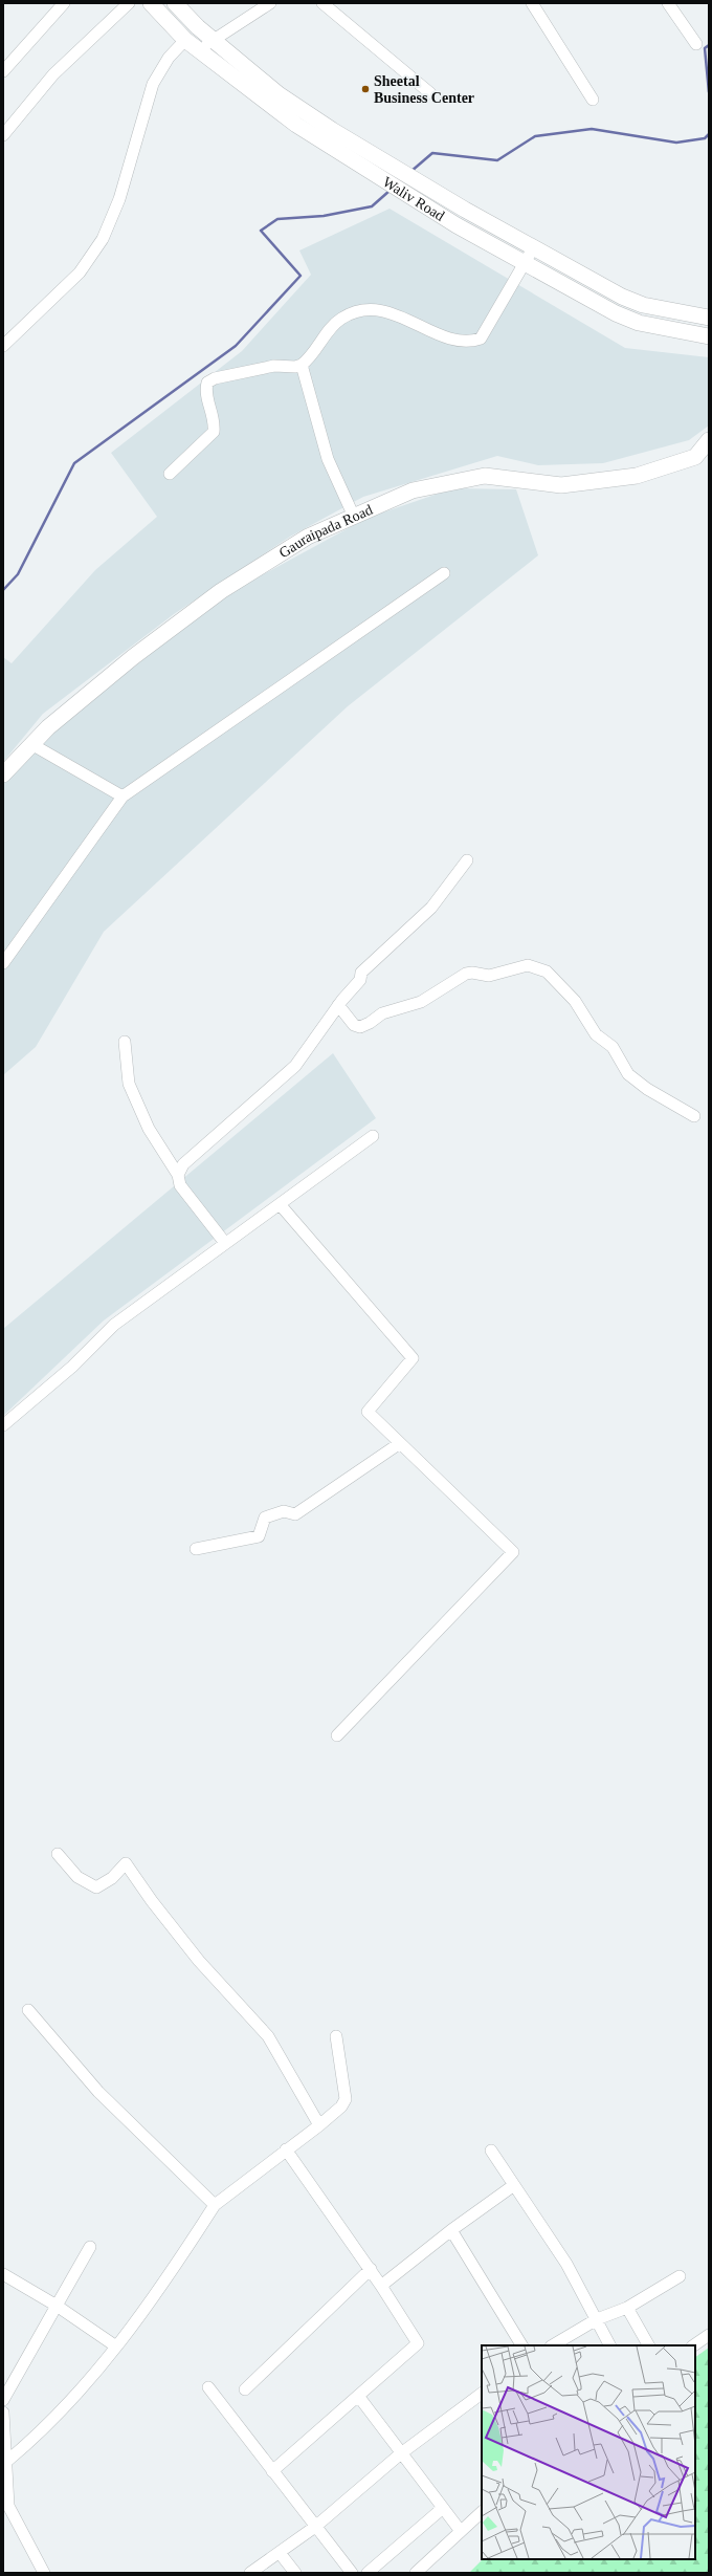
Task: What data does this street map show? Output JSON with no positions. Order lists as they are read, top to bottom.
{
  "streets": {
    "main road": ["Waliv Road", "Gauraipada Road"]
  },
  "places": ["Sheetal Business Center"]
}
